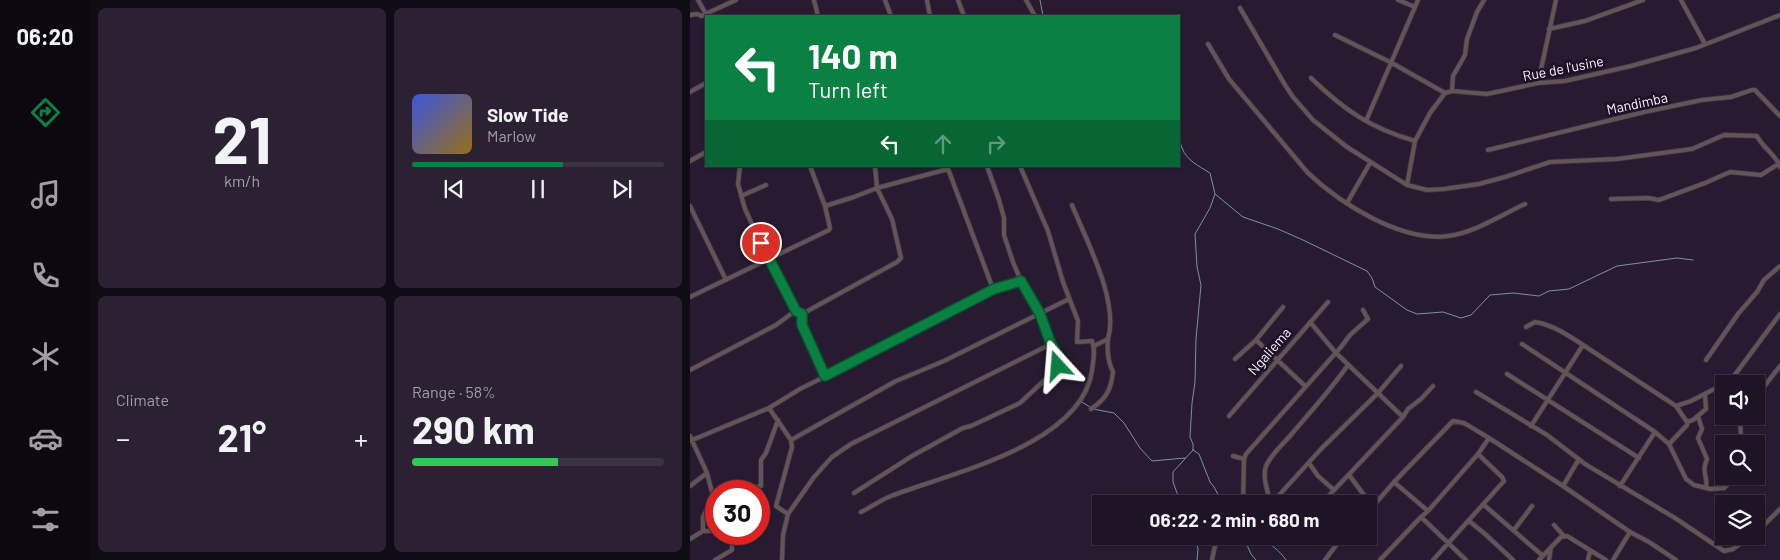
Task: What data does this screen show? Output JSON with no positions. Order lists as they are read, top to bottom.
{
  "streets": {
    "street": ["Rue de l'usine", "Mandimba", "Ngaliema"]
  },
  "page": {
    "tabs": "06:20",
    "tile": [
      ["21", "km/h"],
      "Climate",
      ["Range · 58%", "290 km"]
    ],
    "turn": ["140 m", "Turn left"],
    "song": ["Slow Tide", "Marlow"],
    "heat": ["−", "21°", "+"],
    "limit": "30",
    "trip": "06:22 · 2 min · 680 m"
  }
}
